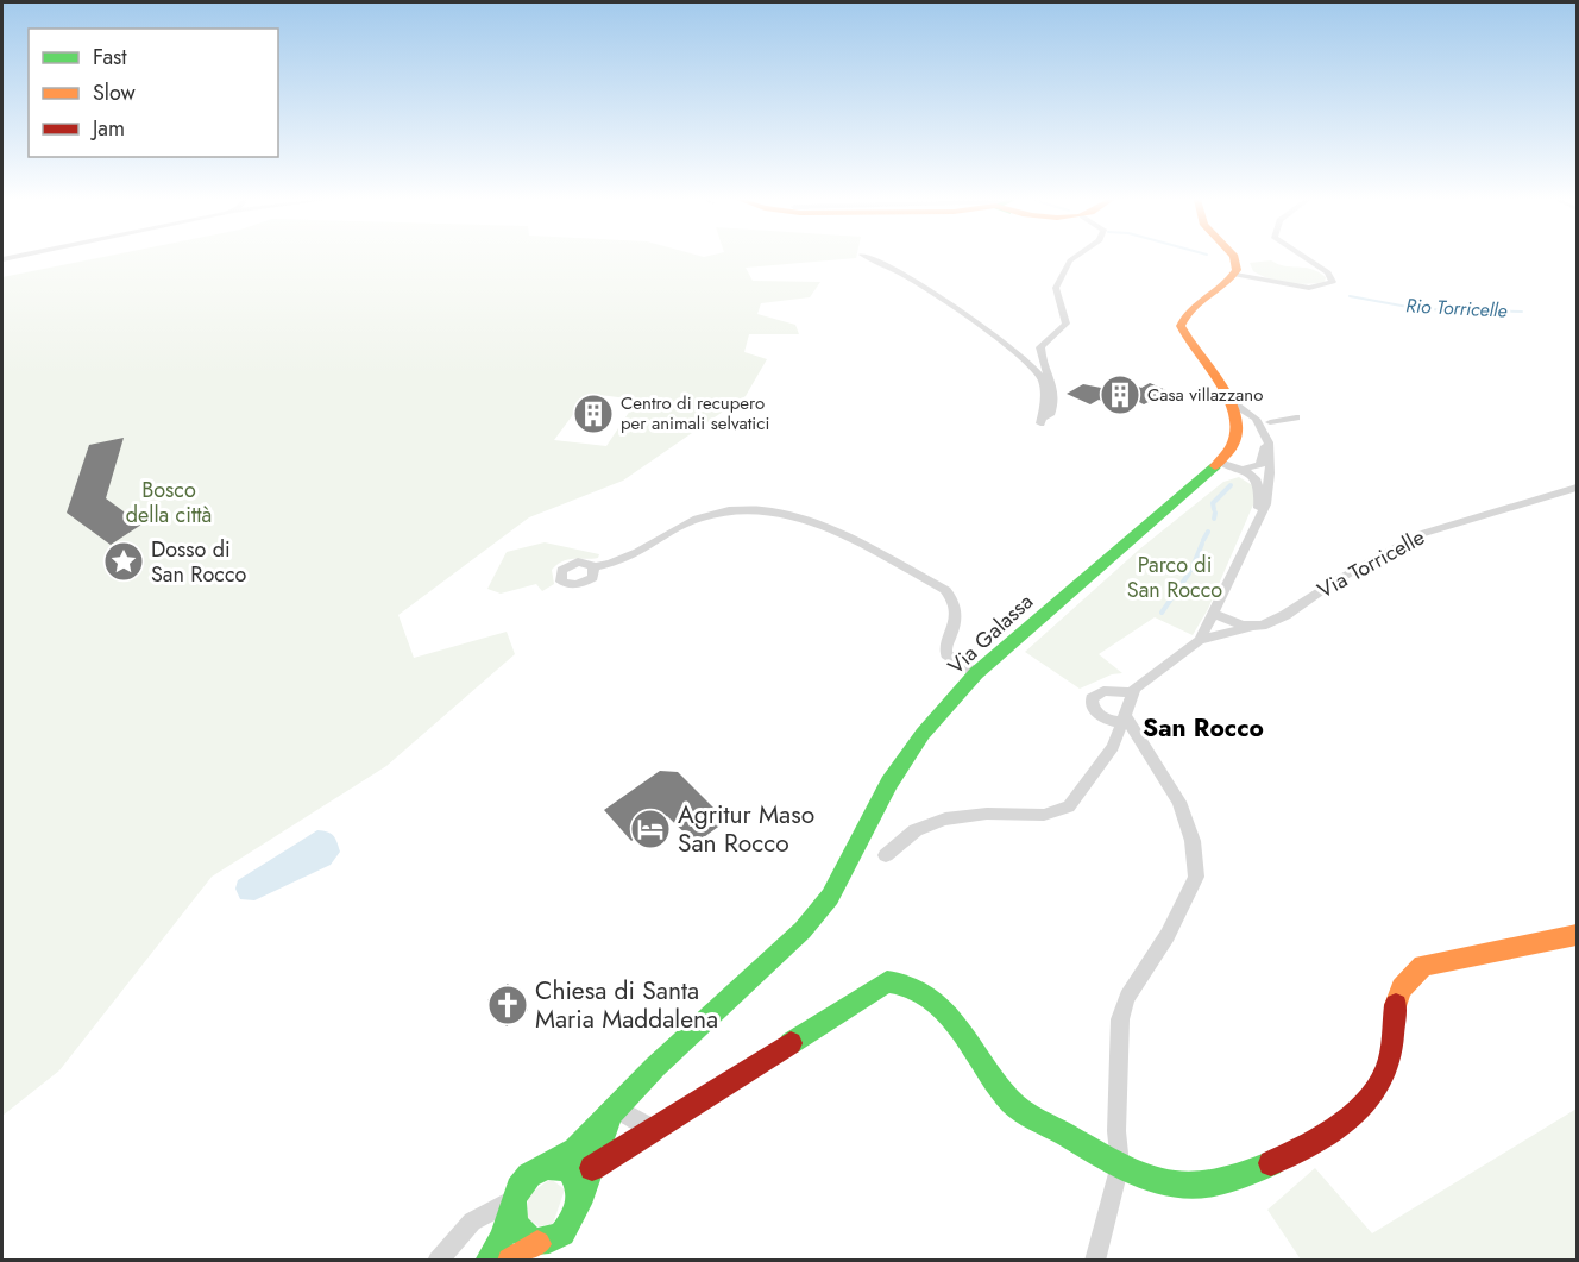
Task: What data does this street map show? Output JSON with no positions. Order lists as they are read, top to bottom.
{
  "streets": {
    "main road": ["Via Galassa"],
    "street": ["Via Torricelle"]
  },
  "districts": ["San Rocco"],
  "water": ["Rio Torricelle"],
  "parks": ["Bosco della città", "Parco di San Rocco"],
  "places": {
    "building": ["Casa villazzano", "Centro di recupero per animali selvatici"],
    "place": ["Dosso di San Rocco"],
    "hotel": ["Agritur Maso San Rocco"],
    "church": ["Chiesa di Santa Maria Maddalena"]
  },
  "legend": ["Fast", "Slow", "Jam"]
}
